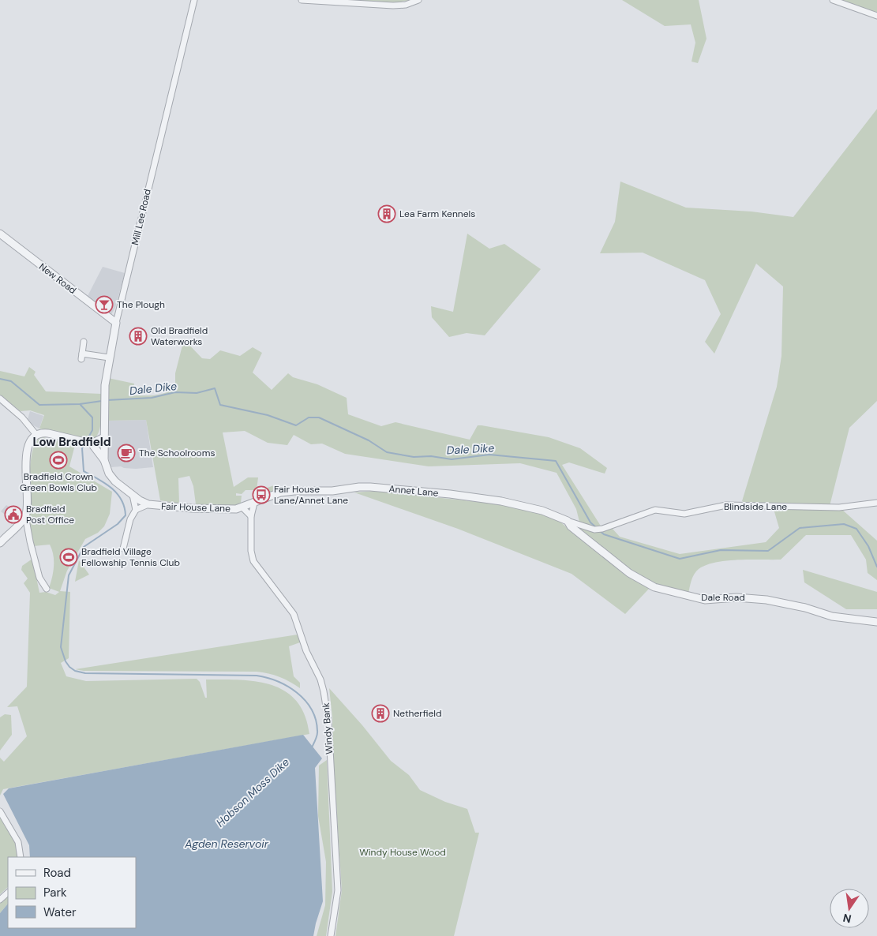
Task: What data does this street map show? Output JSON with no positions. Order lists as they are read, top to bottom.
{
  "streets": {
    "street": [
      "Mill Lee Road",
      "New Road",
      "Annet Lane",
      "Blindside Lane",
      "Fair House Lane",
      "Dale Road",
      "Windy Bank"
    ]
  },
  "crossings": [
    ["Mill Lee Road", "New Road"],
    ["Mill Lee Road", "Fair House Lane"],
    ["Annet Lane", "Blindside Lane"],
    ["Annet Lane", "Fair House Lane"],
    ["Annet Lane", "Dale Road"],
    ["Annet Lane", "Windy Bank"],
    ["Blindside Lane", "Dale Road"],
    ["Fair House Lane", "Windy Bank"]
  ],
  "districts": ["Low Bradfield"],
  "water": ["Dale Dike", "Hobson Moss Dike", "Agden Reservoir"],
  "parks": ["Windy House Wood"],
  "places": {
    "building": ["Lea Farm Kennels", "Old Bradfield Waterworks", "Netherfield"],
    "bar": ["The Plough"],
    "cafe": ["The Schoolrooms"],
    "sports": ["Bradfield Crown Green Bowls Club", "Bradfield Village Fellowship Tennis Club"],
    "bus stop": ["Fair House Lane/Annet Lane"],
    "public building": ["Bradfield Post Office"]
  },
  "legend": ["Road", "Park", "Water"],
  "north": "bottom"
}
